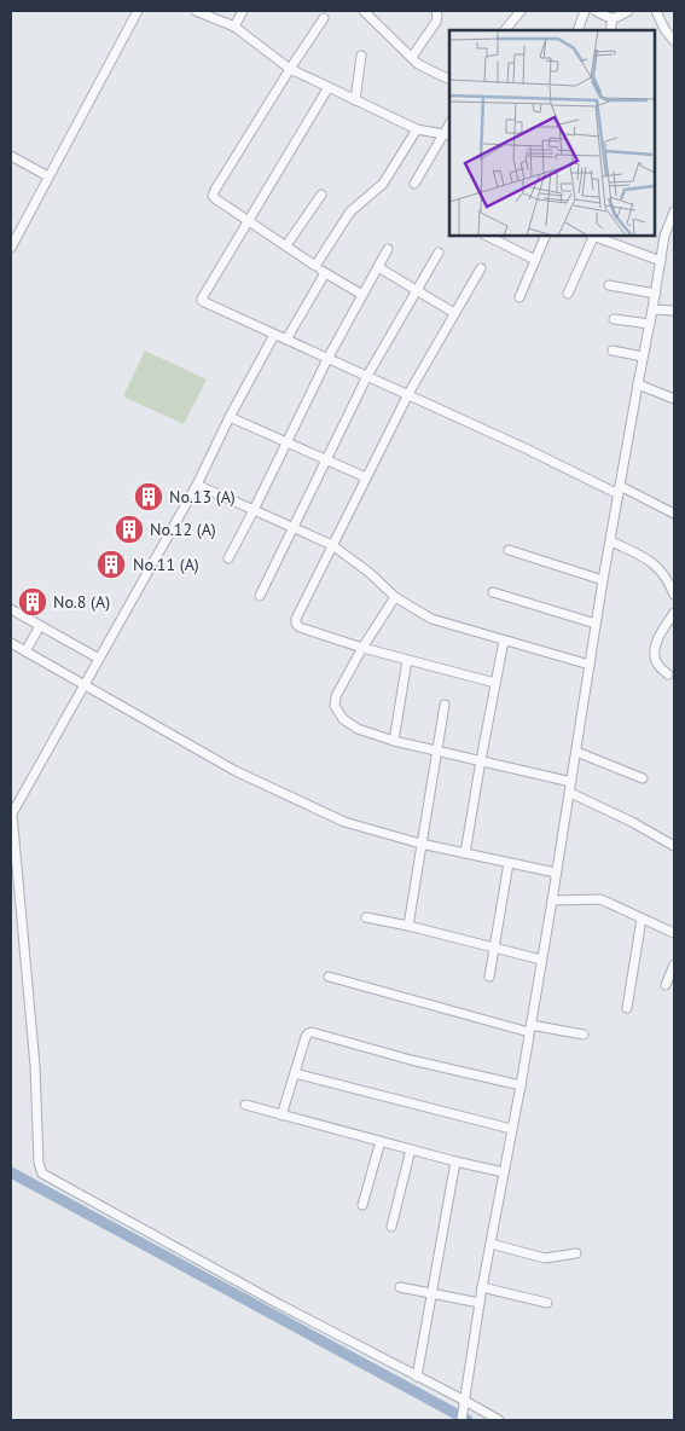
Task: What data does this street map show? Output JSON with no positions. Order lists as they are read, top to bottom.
{
  "places": {
    "building": [
      "No.13 (A)",
      "No.12 (A)",
      "No.11 (A)",
      "No.8 (A)"
    ]
  }
}
